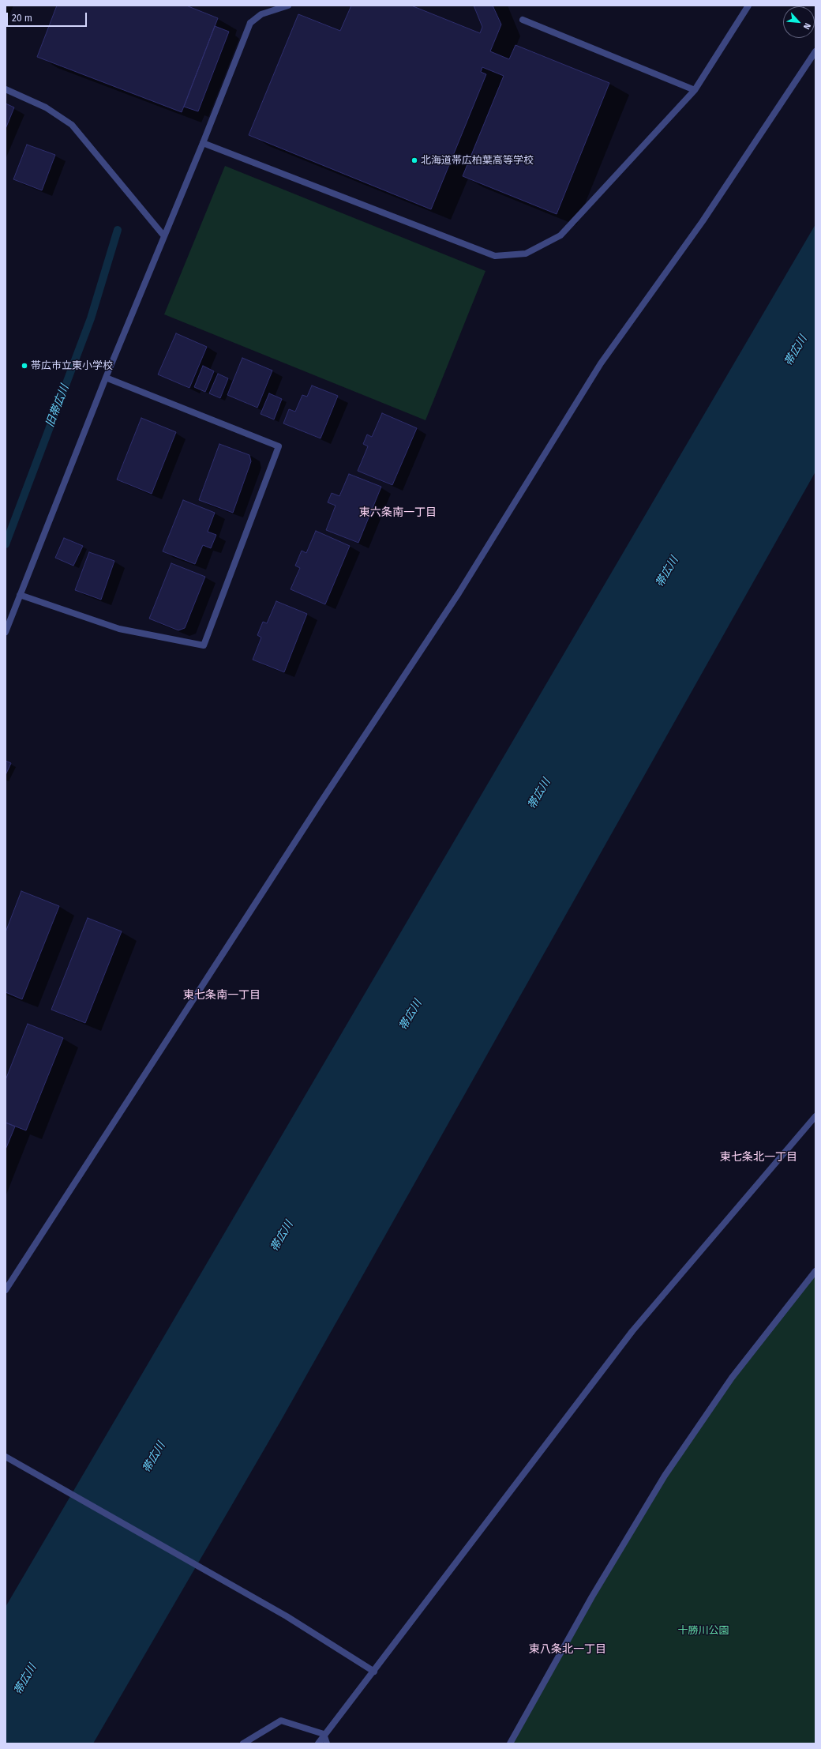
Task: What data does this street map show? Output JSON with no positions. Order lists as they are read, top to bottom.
{
  "districts": [
    "東六条南一丁目",
    "東七条南一丁目",
    "東七条北一丁目",
    "東八条北一丁目"
  ],
  "water": ["帯広川", "旧帯広川"],
  "parks": ["十勝川公園"],
  "places": ["北海道帯広柏葉高等学校", "帯広市立東小学校"],
  "scale_bar": "20 m",
  "north": "bottom right"
}
